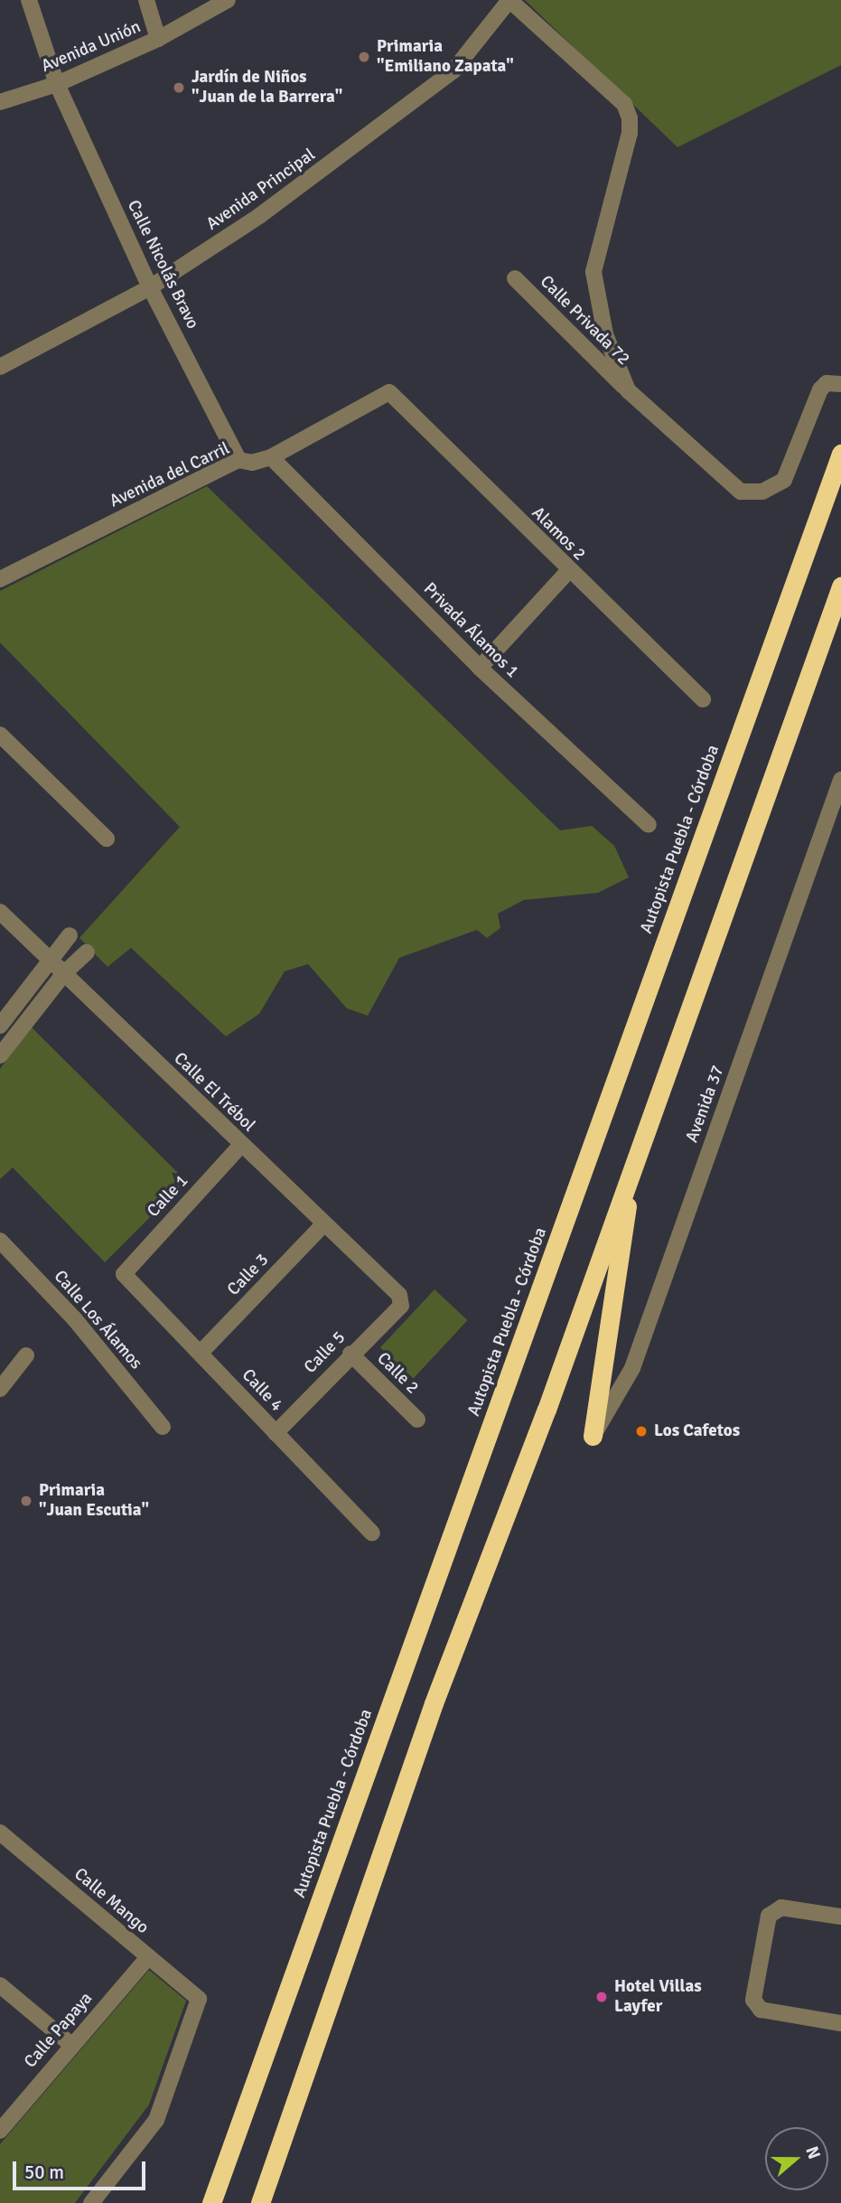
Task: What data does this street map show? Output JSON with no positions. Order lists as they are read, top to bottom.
{
  "streets": {
    "highway": ["Autopista Puebla - Córdoba"],
    "street": [
      "Avenida Unión",
      "Avenida Principal",
      "Calle Nicolás Bravo",
      "Calle Privada 72",
      "Avenida del Carril",
      "Alamos 2",
      "Privada Álamos 1",
      "Calle El Trébol",
      "Avenida 37",
      "Calle 1",
      "Calle 3",
      "Calle Los Álamos",
      "Calle 5",
      "Calle 2",
      "Calle 4",
      "Calle Mango",
      "Calle Papaya"
    ]
  },
  "crossings": [
    ["Avenida Unión", "Calle Nicolás Bravo"],
    ["Avenida Principal", "Calle Nicolás Bravo"],
    ["Calle Nicolás Bravo", "Avenida del Carril"],
    ["Avenida del Carril", "Alamos 2"],
    ["Avenida del Carril", "Privada Álamos 1"],
    ["Calle El Trébol", "Calle 1"],
    ["Calle El Trébol", "Calle 3"],
    ["Calle El Trébol", "Calle 5"],
    ["Calle 1", "Calle 4"],
    ["Calle 3", "Calle 4"],
    ["Calle 5", "Calle 2"],
    ["Calle 5", "Calle 4"],
    ["Calle Mango", "Calle Papaya"]
  ],
  "places": [
    "Primaria \"Emiliano Zapata\"",
    "Jardín de Niños \"Juan de la Barrera\"",
    "Los Cafetos",
    "Primaria \"Juan Escutia\"",
    "Hotel Villas Layfer"
  ],
  "scale_bar": "50 m",
  "north": "right"
}
